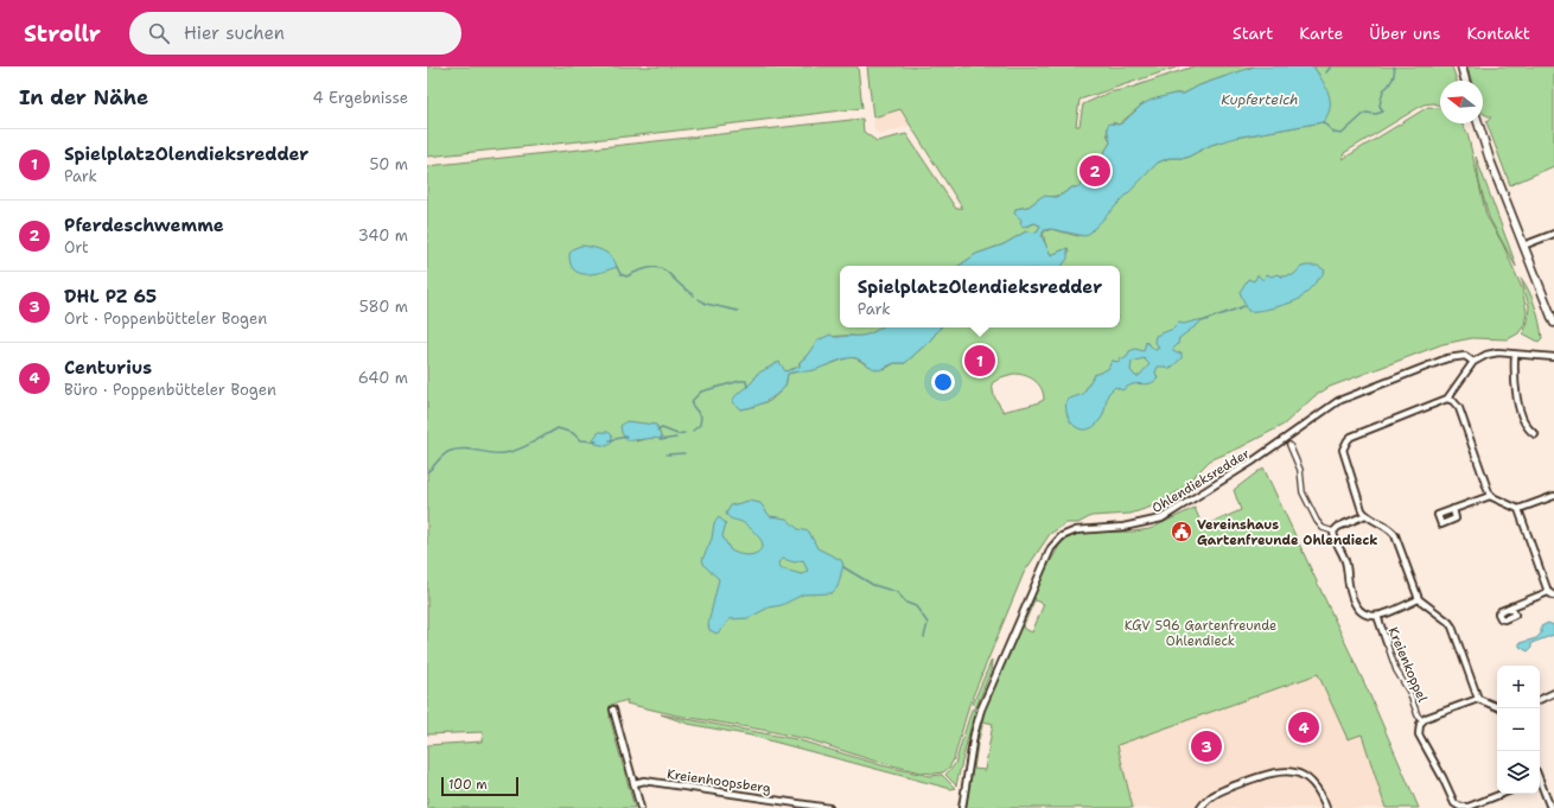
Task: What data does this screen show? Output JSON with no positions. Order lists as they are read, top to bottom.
{
  "streets": {
    "street": ["Ohlendieksredder", "Kreienkoppel", "Kreienhoopsberg"]
  },
  "water": ["Kupferteich"],
  "parks": ["KGV 596 Gartenfreunde Ohlendieck"],
  "places": {
    "public building": ["Vereinshaus Gartenfreunde Ohlendieck"]
  },
  "scale_bar": "100 m",
  "north": "left",
  "page": {
    "header": "Strollr",
    "search": "Hier suchen",
    "nav": [
      "Start",
      "Karte",
      "Über uns",
      "Kontakt"
    ],
    "heading": ["In der Nähe", "4 Ergebnisse"],
    "list": [
      {
        "mark": "1",
        "name": "SpielplatzOlendieksredder",
        "note": "Park",
        "value": "50 m"
      },
      {
        "mark": "2",
        "name": "Pferdeschwemme",
        "note": "Ort",
        "value": "340 m"
      },
      {
        "mark": "3",
        "name": "DHL PZ 65",
        "note": "Ort · Poppenbütteler Bogen",
        "value": "580 m"
      },
      {
        "mark": "4",
        "name": "Centurius",
        "note": "Büro · Poppenbütteler Bogen",
        "value": "640 m"
      }
    ],
    "pins": [
      "2",
      "1",
      "4",
      "3"
    ],
    "popup": ["SpielplatzOlendieksredder", "Park"],
    "map_buttons": ["+", "−"],
    "scale": "100 m"
  }
}
